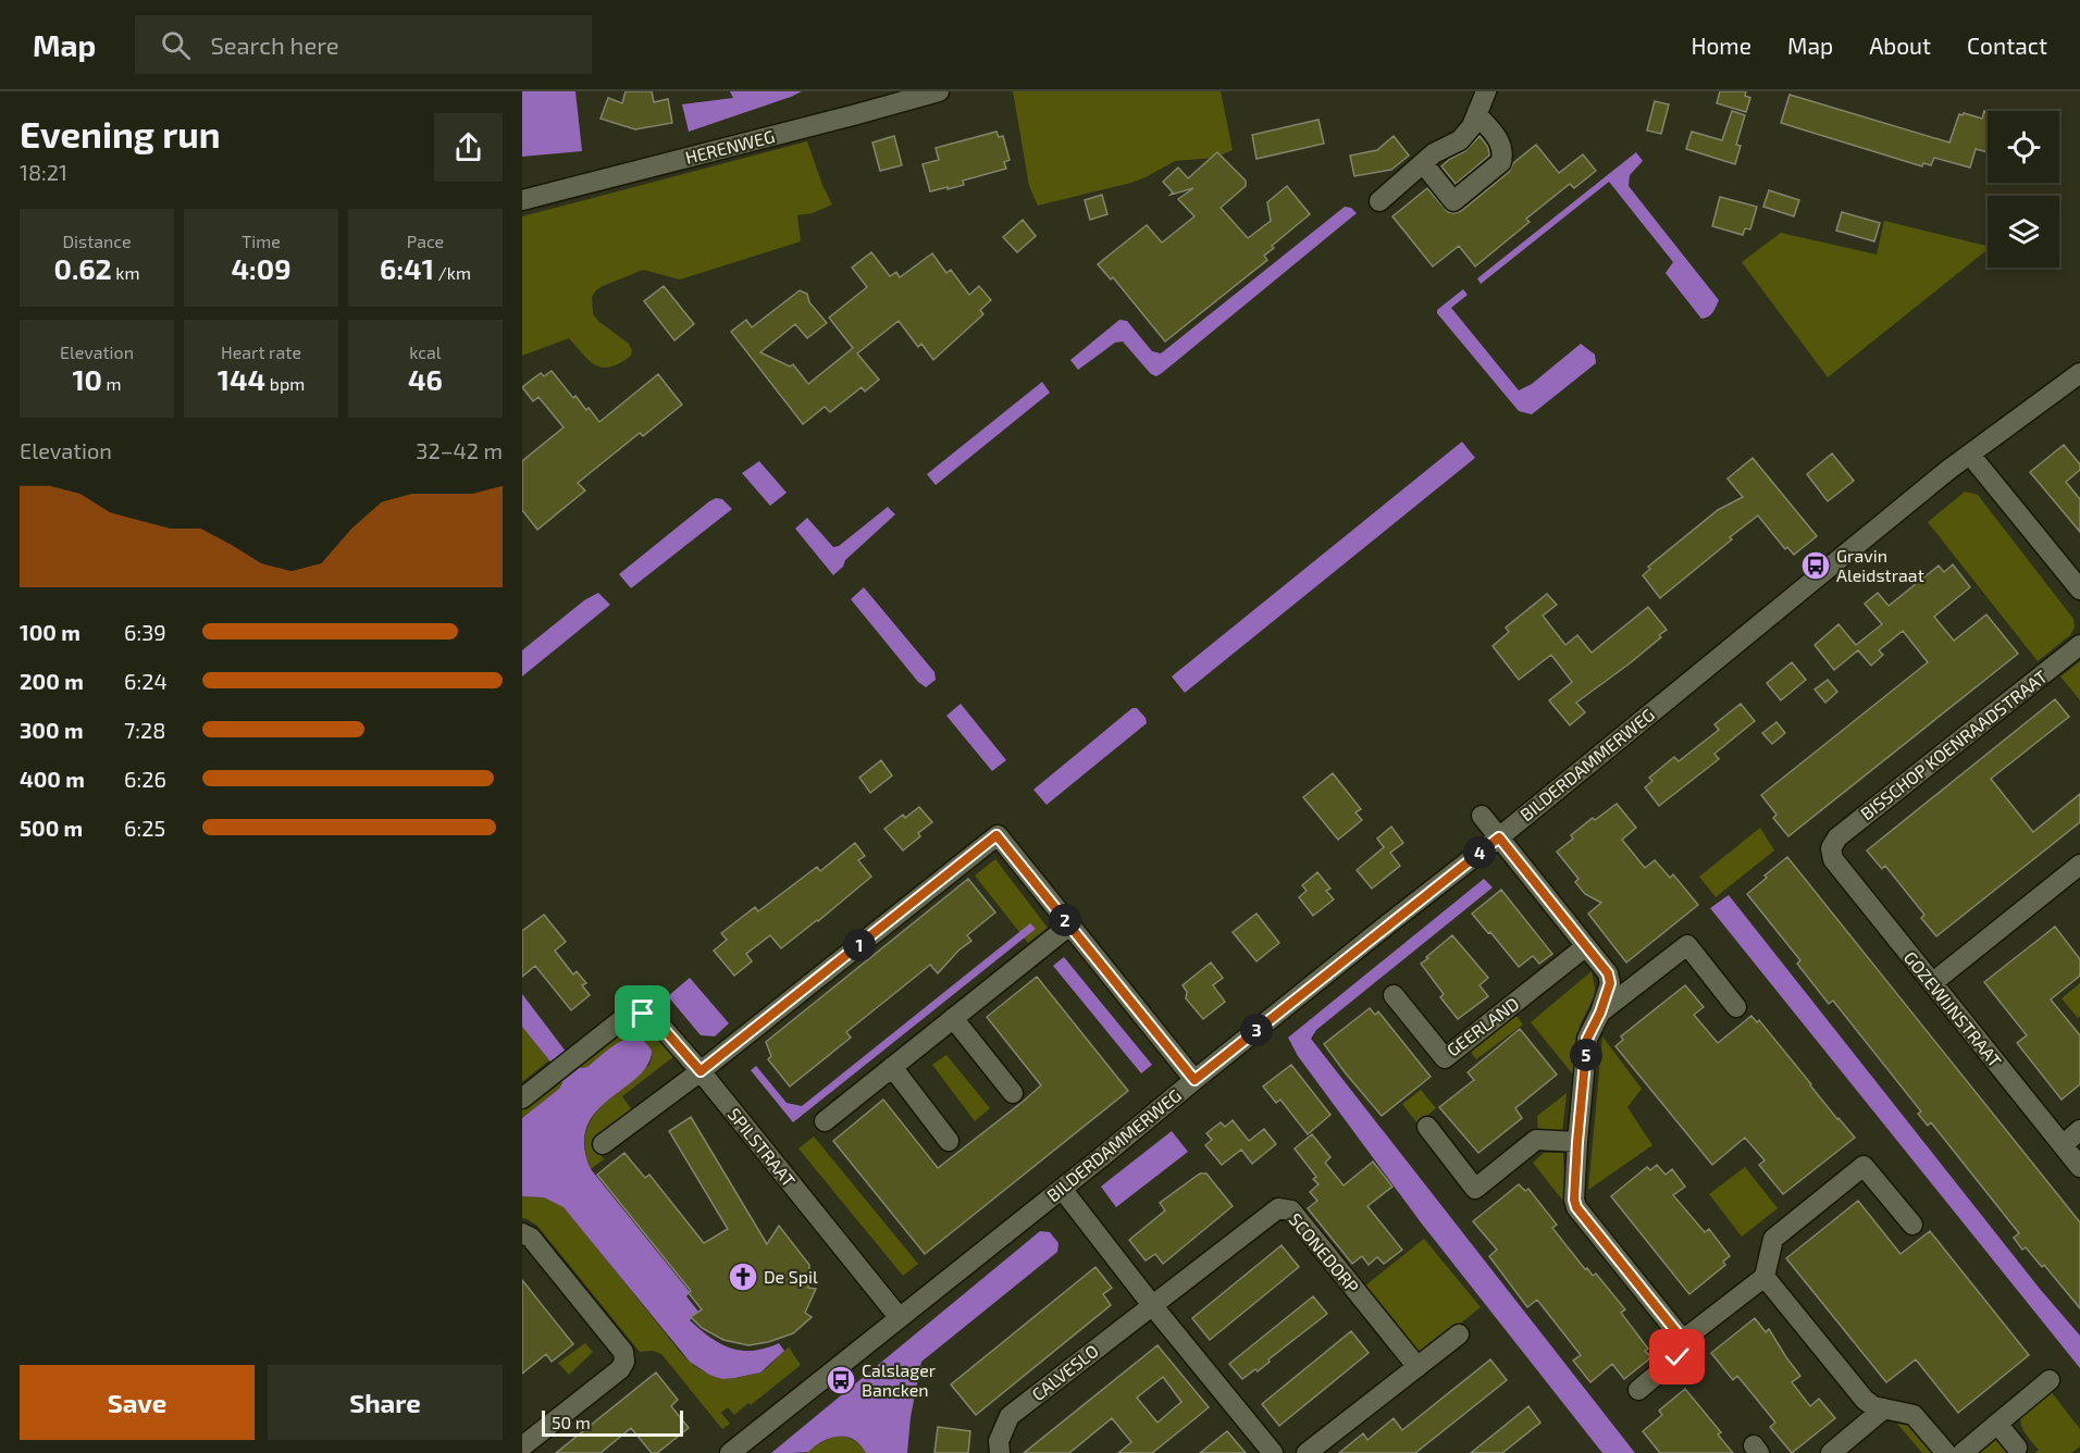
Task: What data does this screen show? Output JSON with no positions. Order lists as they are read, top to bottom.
{
  "streets": {
    "street": [
      "HERENWEG",
      "BISSCHOP KOENRAADSTRAAT",
      "BILDERDAMMERWEG",
      "GOZEWIJNSTRAAT",
      "GEERLAND",
      "SPILSTRAAT",
      "SCONEDORP",
      "CALVESLO"
    ]
  },
  "crossings": [
    ["BISSCHOP KOENRAADSTRAAT", "GOZEWIJNSTRAAT"],
    ["BILDERDAMMERWEG", "SPILSTRAAT"],
    ["SCONEDORP", "CALVESLO"]
  ],
  "places": {
    "bus stop": ["Gravin Aleidstraat", "Calslager Bancken"],
    "church": ["De Spil"]
  },
  "scale_bar": "50 m",
  "page": {
    "header": "Map",
    "search": "Search here",
    "nav": [
      "Home",
      "Map",
      "About",
      "Contact"
    ],
    "heading": ["Evening run", "18:21"],
    "stats": [
      ["Distance", "0.62 km"],
      ["Time", "4:09"],
      ["Pace", "6:41 /km"],
      ["Elevation", "10 m"],
      ["Heart rate", "144 bpm"],
      ["kcal", "46"]
    ],
    "chart": ["Elevation", "32–42 m"],
    "list": [
      {
        "name": "100 m",
        "note": "6:39"
      },
      {
        "name": "200 m",
        "note": "6:24"
      },
      {
        "name": "300 m",
        "note": "7:28"
      },
      {
        "name": "400 m",
        "note": "6:26"
      },
      {
        "name": "500 m",
        "note": "6:25"
      }
    ],
    "pins": [
      "4",
      "2",
      "1",
      "3",
      "5"
    ],
    "buttons": ["Save", "Share"],
    "scale": "50 m"
  }
}
